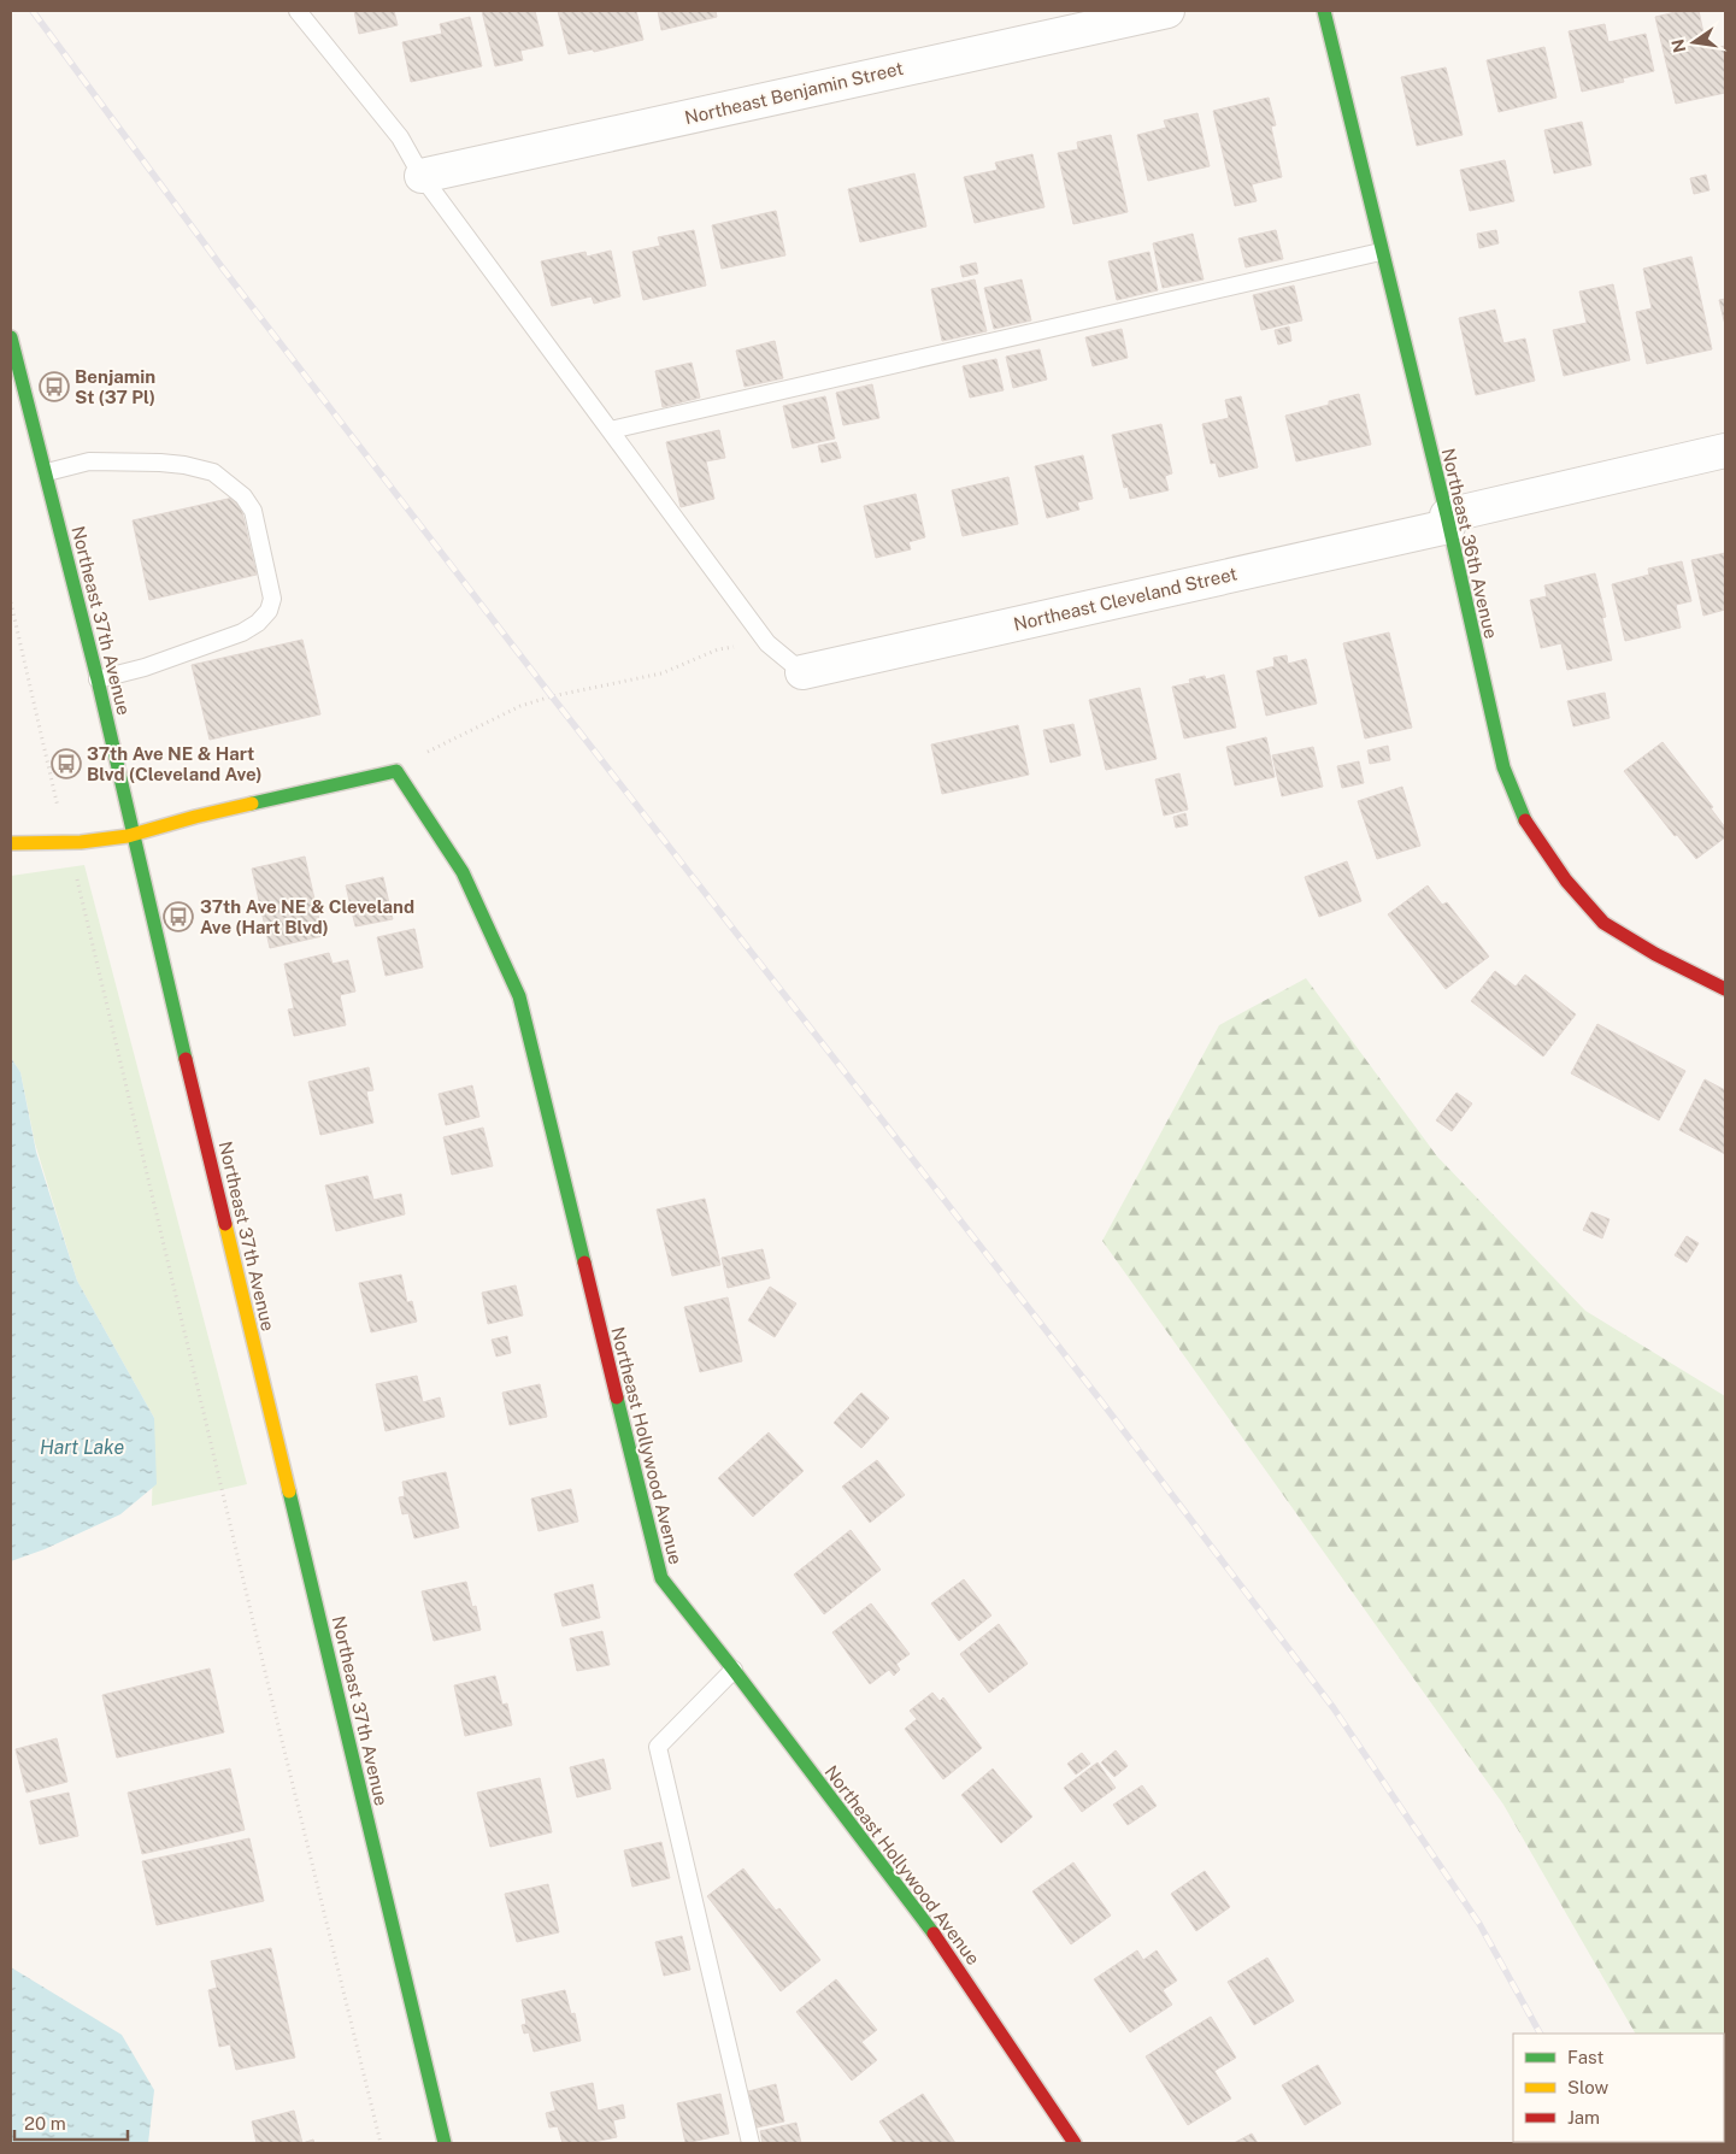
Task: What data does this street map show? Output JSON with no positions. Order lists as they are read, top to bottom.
{
  "streets": {
    "street": [
      "Northeast Benjamin Street",
      "Northeast 36th Avenue",
      "Northeast Cleveland Street",
      "Northeast 37th Avenue",
      "Northeast Hollywood Avenue"
    ]
  },
  "crossings": [
    ["Northeast 36th Avenue", "Northeast Cleveland Street"],
    ["Northeast 37th Avenue", "Northeast Hollywood Avenue"]
  ],
  "water": ["Hart Lake"],
  "places": {
    "bus stop": ["Benjamin St (37 Pl)", "37th Ave NE & Hart Blvd (Cleveland Ave)", "37th Ave NE & Cleveland Ave (Hart Blvd)"]
  },
  "legend": ["Fast", "Slow", "Jam"],
  "scale_bar": "20 m",
  "north": "left"
}
